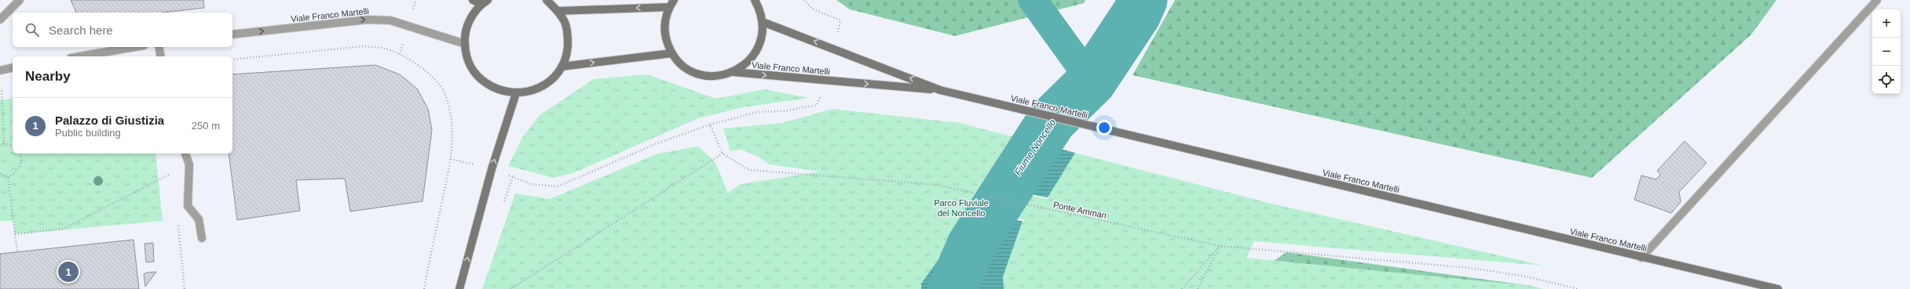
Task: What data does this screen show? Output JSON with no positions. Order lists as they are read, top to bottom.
{
  "streets": {
    "main road": ["Viale Franco Martelli"],
    "path": ["Ponte Amman"]
  },
  "water": ["Fiume Noncello"],
  "parks": ["Parco Fluviale del Noncello"],
  "page": {
    "map_buttons": ["+", "−"],
    "search": "Search here",
    "heading": "Nearby",
    "list": [
      {
        "mark": "1",
        "name": "Palazzo di Giustizia",
        "note": "Public building",
        "value": "250 m"
      }
    ],
    "pins": "1"
  }
}
